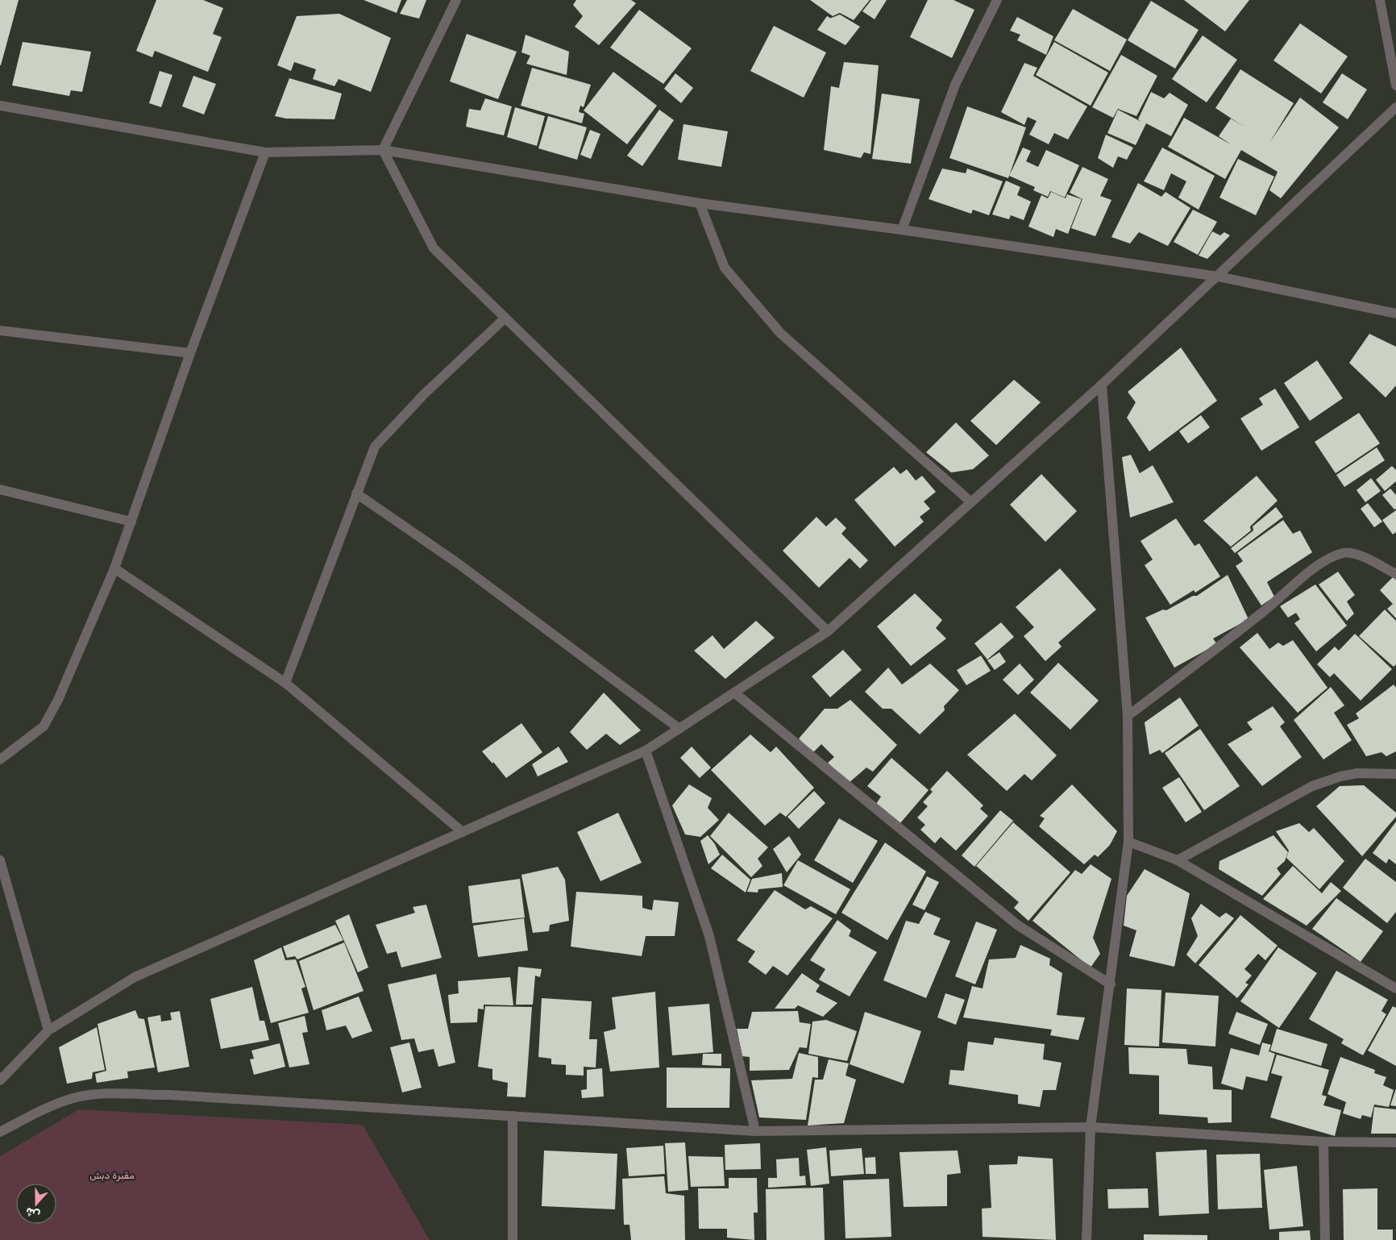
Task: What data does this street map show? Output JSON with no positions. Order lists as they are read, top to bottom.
{
  "parks": ["مقبرة دبش"],
  "north": "bottom"
}
